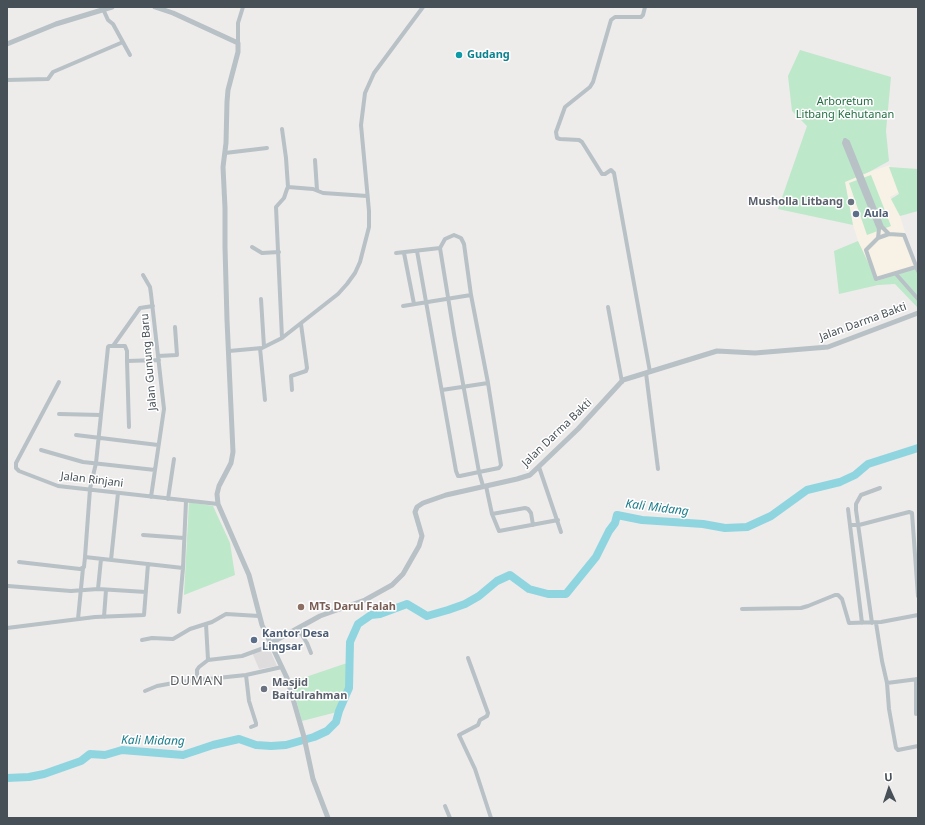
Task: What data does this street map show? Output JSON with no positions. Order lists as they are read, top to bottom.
{
  "streets": {
    "street": ["Jalan Darma Bakti", "Jalan Gunung Baru", "Jalan Rinjani"]
  },
  "crossings": [
    ["Jalan Gunung Baru", "Jalan Rinjani"]
  ],
  "districts": ["DUMAN"],
  "water": ["Kali Midang"],
  "parks": ["Arboretum Litbang Kehutanan"],
  "places": [
    "Gudang",
    "Musholla Litbang",
    "Aula",
    "MTs Darul Falah",
    "Kantor Desa Lingsar",
    "Masjid Baitulrahman"
  ],
  "north": "top"
}
